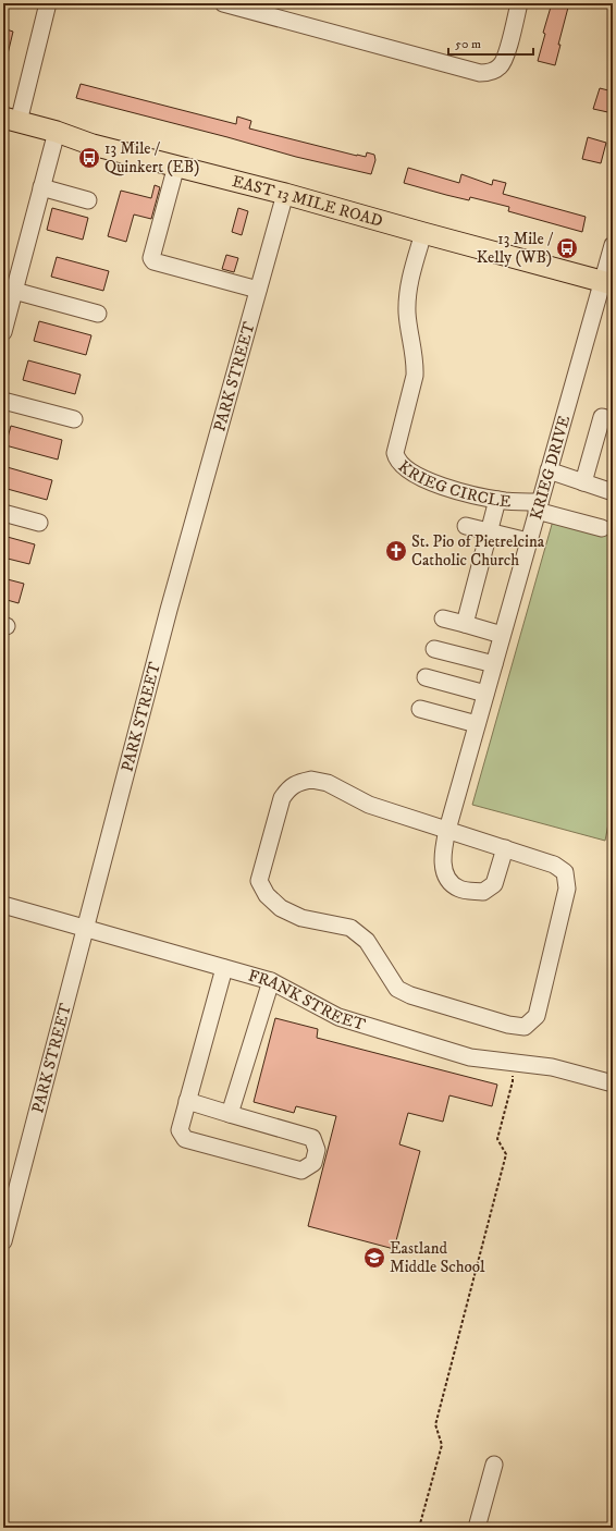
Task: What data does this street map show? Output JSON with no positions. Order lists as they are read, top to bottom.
{
  "streets": {
    "main road": ["EAST 13 MILE ROAD"],
    "street": [
      "PARK STREET",
      "KRIEG DRIVE",
      "KRIEG CIRCLE",
      "FRANK STREET"
    ]
  },
  "crossings": [
    ["EAST 13 MILE ROAD", "PARK STREET"],
    ["EAST 13 MILE ROAD", "KRIEG DRIVE"],
    ["EAST 13 MILE ROAD", "KRIEG CIRCLE"],
    ["PARK STREET", "FRANK STREET"],
    ["KRIEG DRIVE", "KRIEG CIRCLE"]
  ],
  "places": {
    "bus stop": ["13 Mile / Quinkert (EB)", "13 Mile / Kelly (WB)"],
    "church": ["St. Pio of Pietrelcina Catholic Church"],
    "school or university": ["Eastland Middle School"]
  },
  "scale_bar": "50 m"
}
